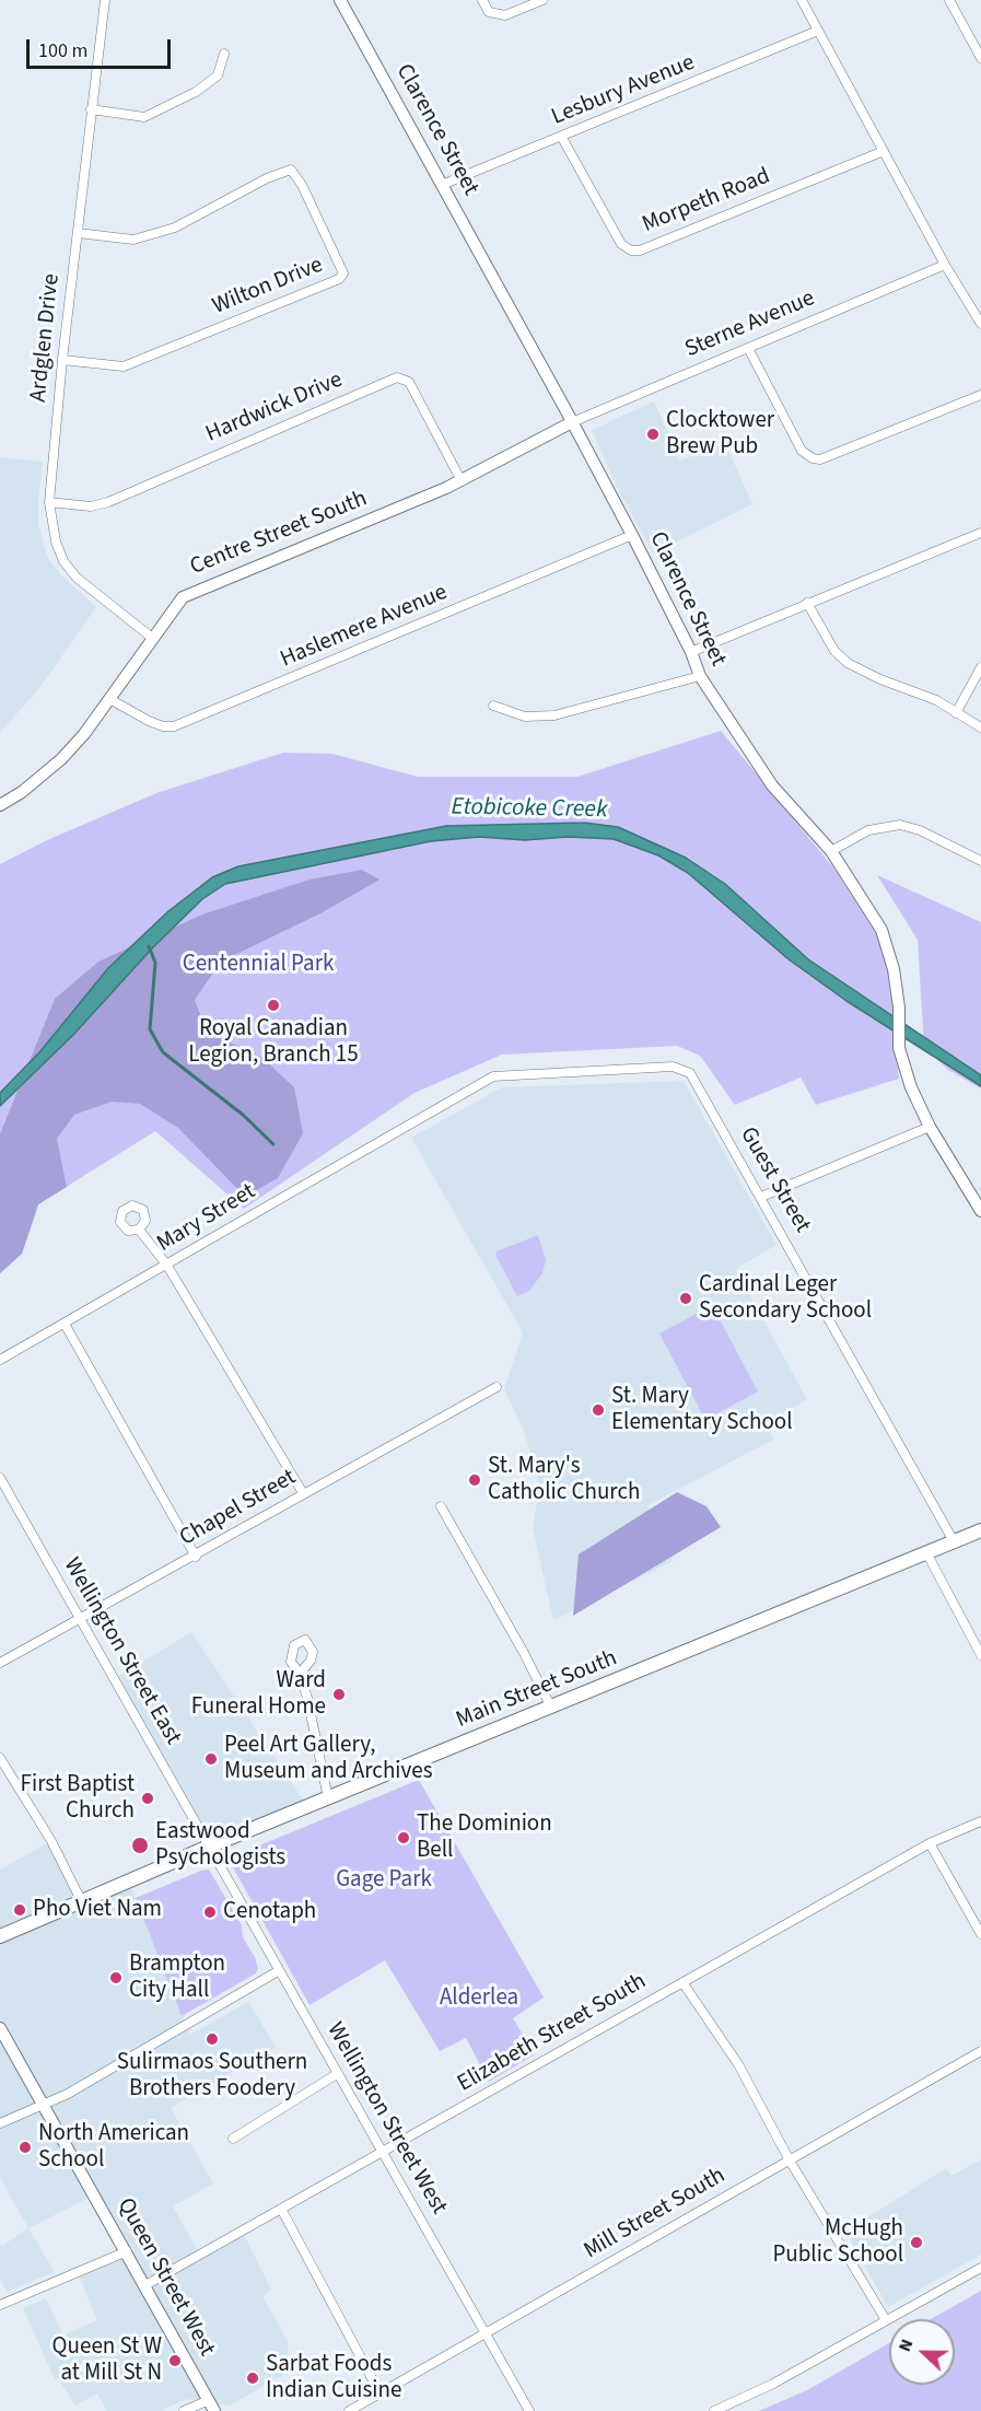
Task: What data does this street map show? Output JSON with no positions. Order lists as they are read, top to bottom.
{
  "streets": {
    "main road": ["Main Street South"],
    "street": [
      "Lesbury Avenue",
      "Clarence Street",
      "Morpeth Road",
      "Wilton Drive",
      "Sterne Avenue",
      "Ardglen Drive",
      "Hardwick Drive",
      "Centre Street South",
      "Haslemere Avenue",
      "Guest Street",
      "Mary Street",
      "Chapel Street",
      "Wellington Street East",
      "Elizabeth Street South",
      "Wellington Street West",
      "Mill Street South",
      "Queen Street West"
    ]
  },
  "crossings": [
    ["Lesbury Avenue", "Clarence Street"],
    ["Lesbury Avenue", "Morpeth Road"],
    ["Clarence Street", "Sterne Avenue"],
    ["Clarence Street", "Centre Street South"],
    ["Clarence Street", "Haslemere Avenue"],
    ["Wilton Drive", "Ardglen Drive"],
    ["Sterne Avenue", "Centre Street South"],
    ["Ardglen Drive", "Hardwick Drive"],
    ["Ardglen Drive", "Centre Street South"],
    ["Hardwick Drive", "Centre Street South"],
    ["Centre Street South", "Haslemere Avenue"],
    ["Guest Street", "Mary Street"],
    ["Guest Street", "Main Street South"],
    ["Chapel Street", "Wellington Street East"],
    ["Wellington Street East", "Main Street South"],
    ["Wellington Street East", "Wellington Street West"],
    ["Main Street South", "Wellington Street West"],
    ["Elizabeth Street South", "Wellington Street West"],
    ["Elizabeth Street South", "Queen Street West"],
    ["Wellington Street West", "Mill Street South"]
  ],
  "water": ["Etobicoke Creek"],
  "parks": ["Centennial Park", "Gage Park", "Alderlea"],
  "places": [
    "Clocktower Brew Pub",
    "Royal Canadian Legion, Branch 15",
    "Cardinal Leger Secondary School",
    "St. Mary Elementary School",
    "St. Mary's Catholic Church",
    "Ward Funeral Home",
    "Peel Art Gallery, Museum and Archives",
    "First Baptist Church",
    "The Dominion Bell",
    "Eastwood Psychologists",
    "Pho Viet Nam",
    "Cenotaph",
    "Brampton City Hall",
    "Sulirmaos Southern Brothers Foodery",
    "North American School",
    "McHugh Public School",
    "Queen St W at Mill St N",
    "Sarbat Foods Indian Cuisine"
  ],
  "scale_bar": "100 m",
  "north": "left"
}
